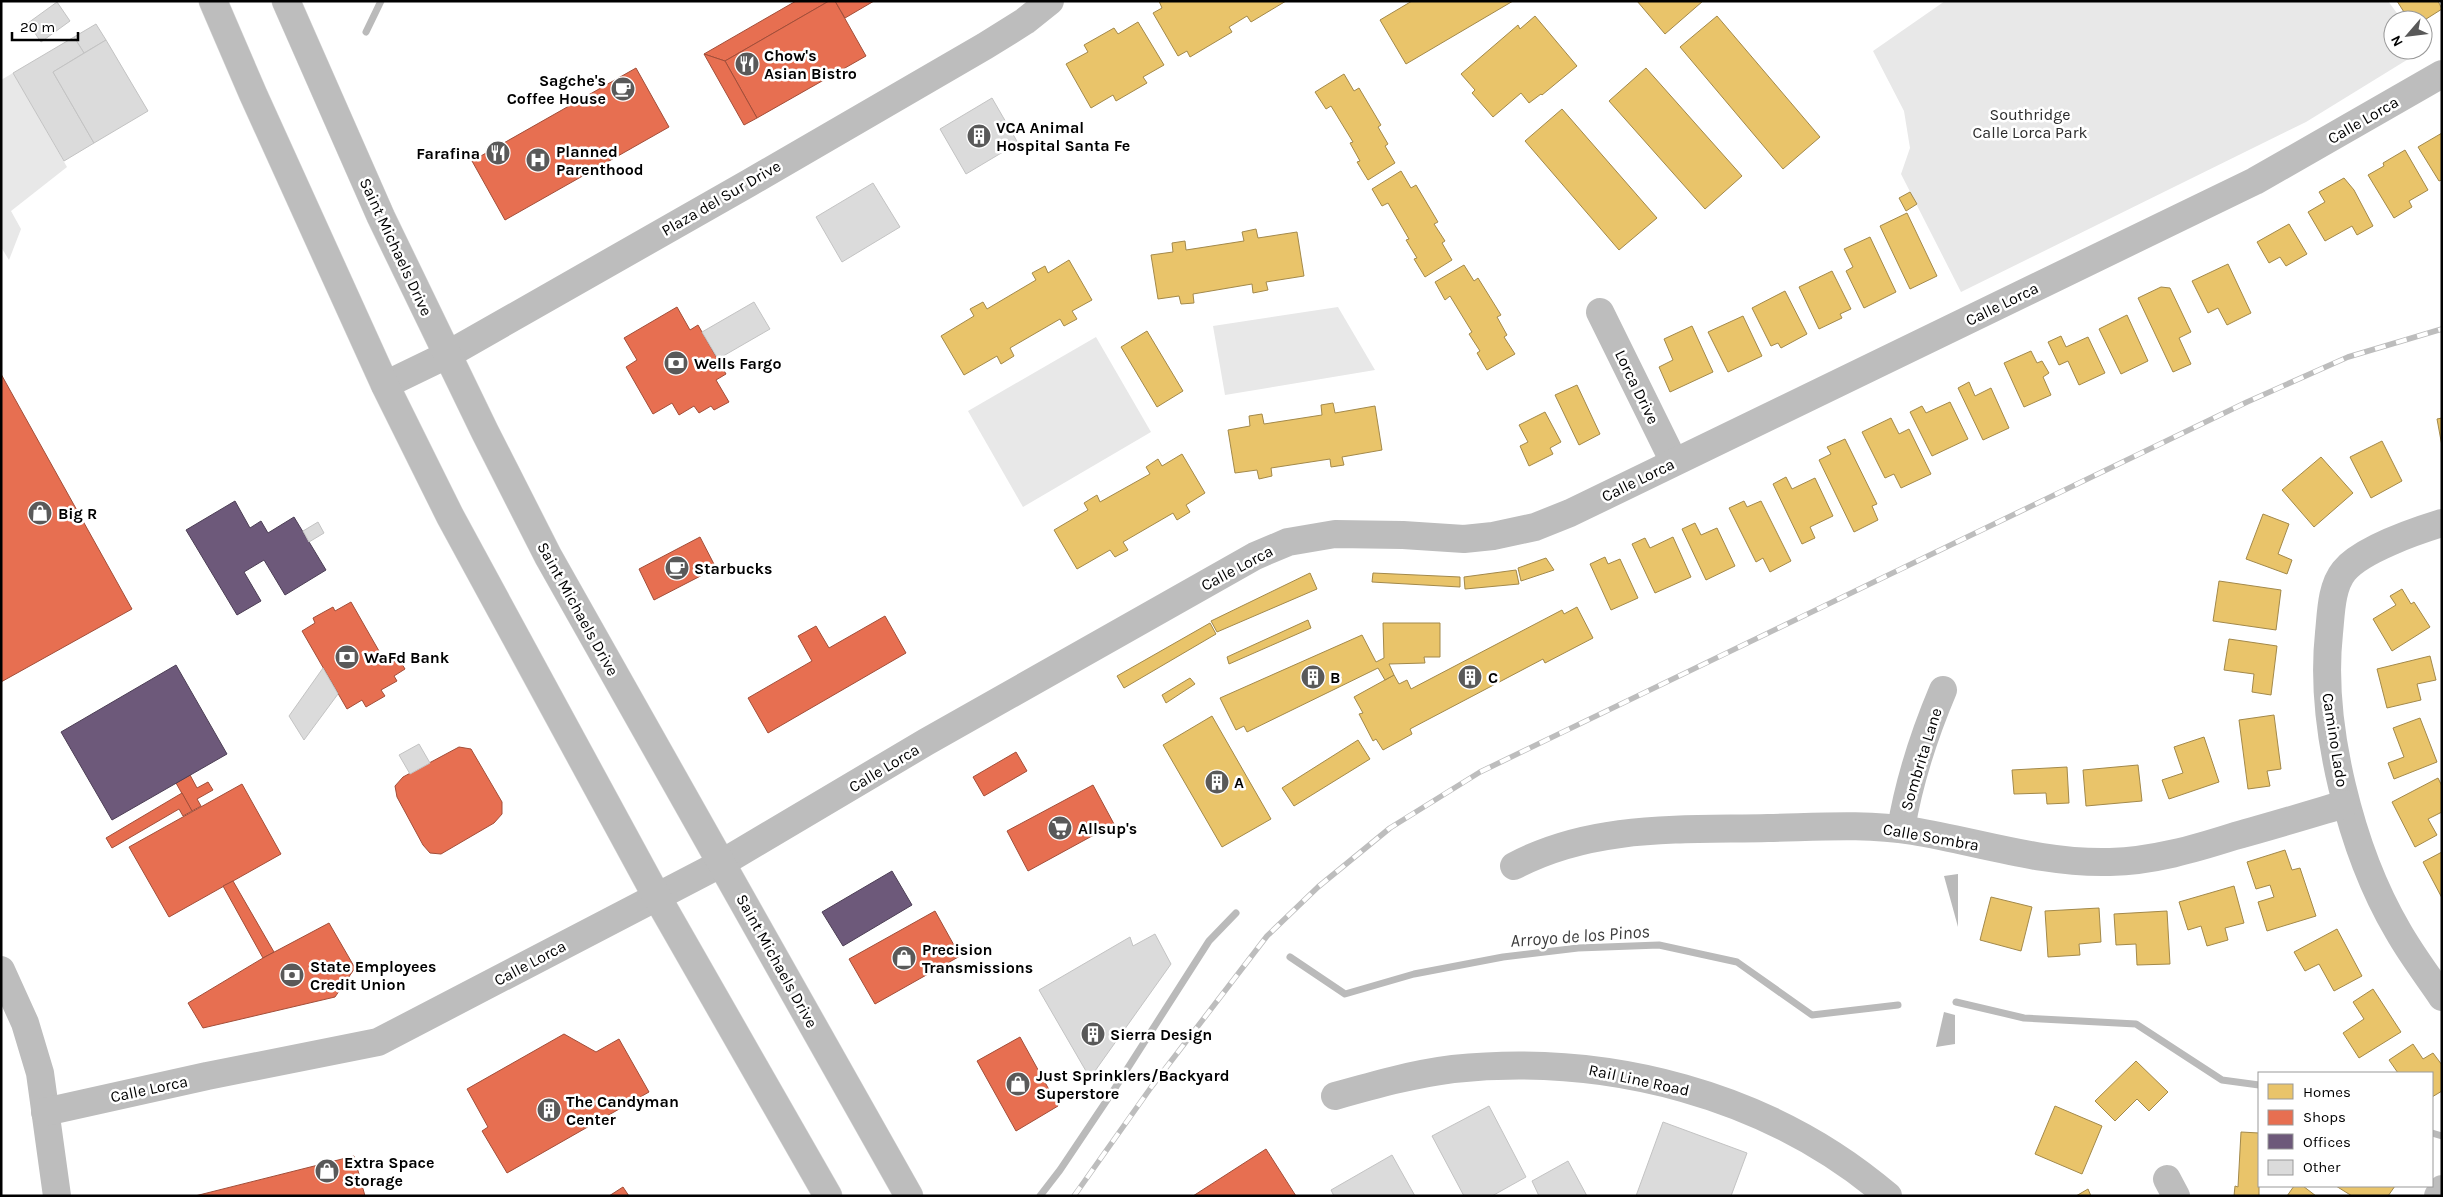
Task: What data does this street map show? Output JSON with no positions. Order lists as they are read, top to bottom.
{
  "streets": {
    "street": [
      "Calle Lorca",
      "Plaza del Sur Drive",
      "Saint Michaels Drive",
      "Lorca Drive",
      "Camino Lado",
      "Sombrita Lane",
      "Calle Sombra",
      "Rail Line Road"
    ]
  },
  "crossings": [
    ["Calle Lorca", "Saint Michaels Drive"],
    ["Calle Lorca", "Lorca Drive"],
    ["Plaza del Sur Drive", "Saint Michaels Drive"],
    ["Camino Lado", "Calle Sombra"],
    ["Sombrita Lane", "Calle Sombra"]
  ],
  "water": ["Arroyo de los Pinos"],
  "parks": ["Southridge Calle Lorca Park"],
  "places": {
    "restaurant": ["Chow's Asian Bistro", "Farafina"],
    "cafe": ["Sagche's Coffee House", "Starbucks"],
    "building": [
      "VCA Animal Hospital Santa Fe",
      "B",
      "C",
      "A",
      "Sierra Design",
      "The Candyman Center"
    ],
    "hospital": ["Planned Parenthood"],
    "bank": ["Wells Fargo", "WaFd Bank", "State Employees Credit Union"],
    "shop": [
      "Big R",
      "Precision Transmissions",
      "Just Sprinklers/Backyard Superstore",
      "Extra Space Storage"
    ],
    "supermarket": ["Allsup's"]
  },
  "legend": [
    "Homes",
    "Shops",
    "Offices",
    "Other"
  ],
  "scale_bar": "20 m",
  "north": "bottom left"
}
